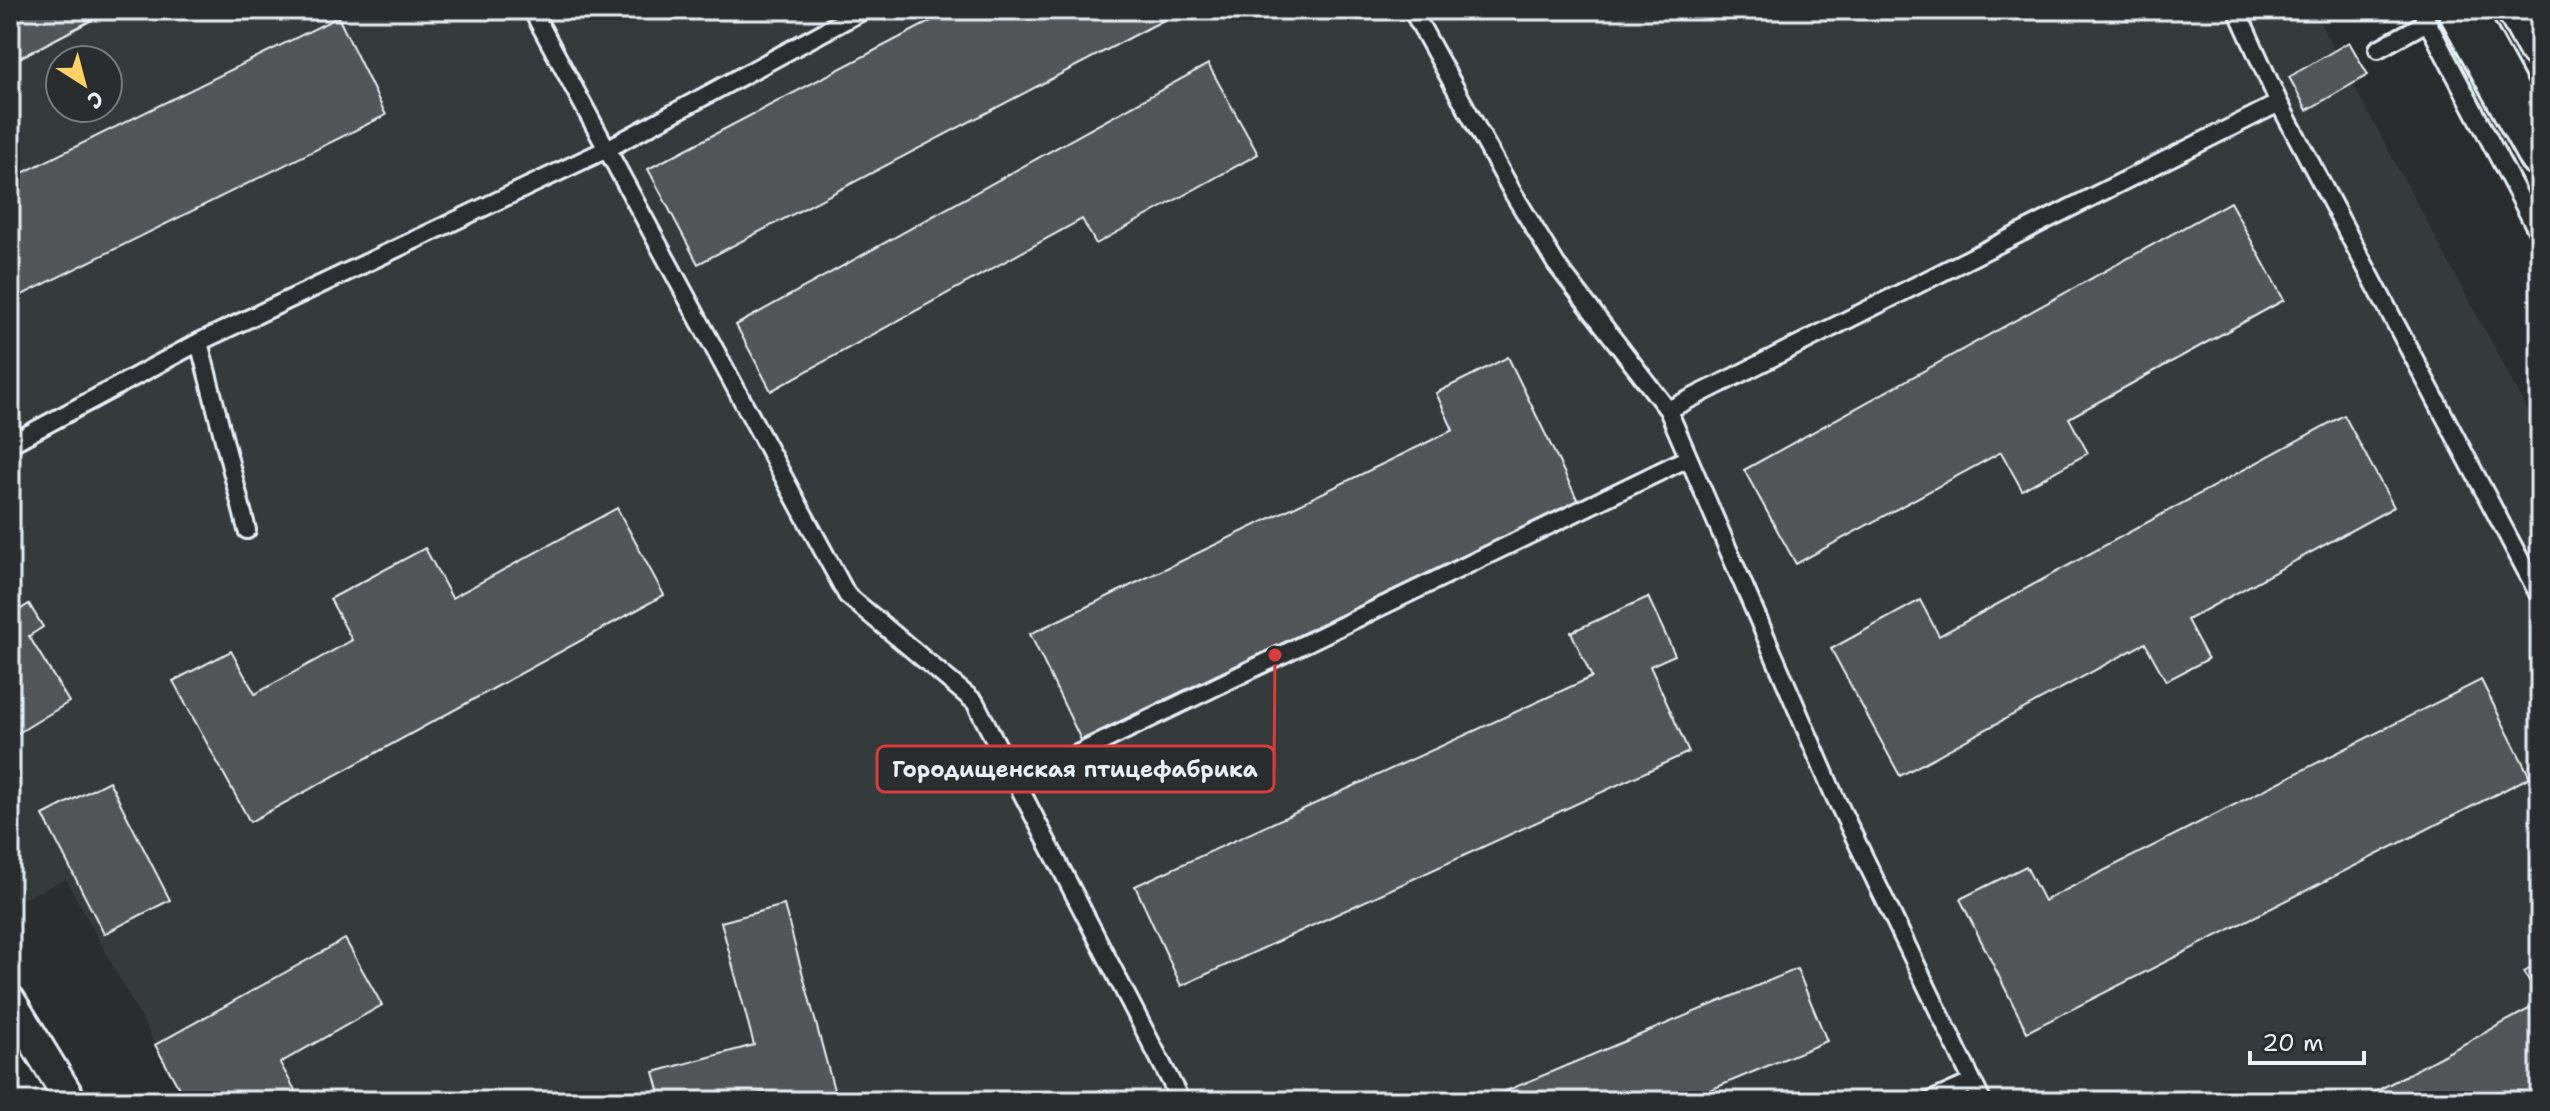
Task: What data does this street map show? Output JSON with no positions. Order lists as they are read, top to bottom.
{
  "places": ["Городищенская птицефабрика"],
  "scale_bar": "20 m",
  "north": "bottom right"
}
